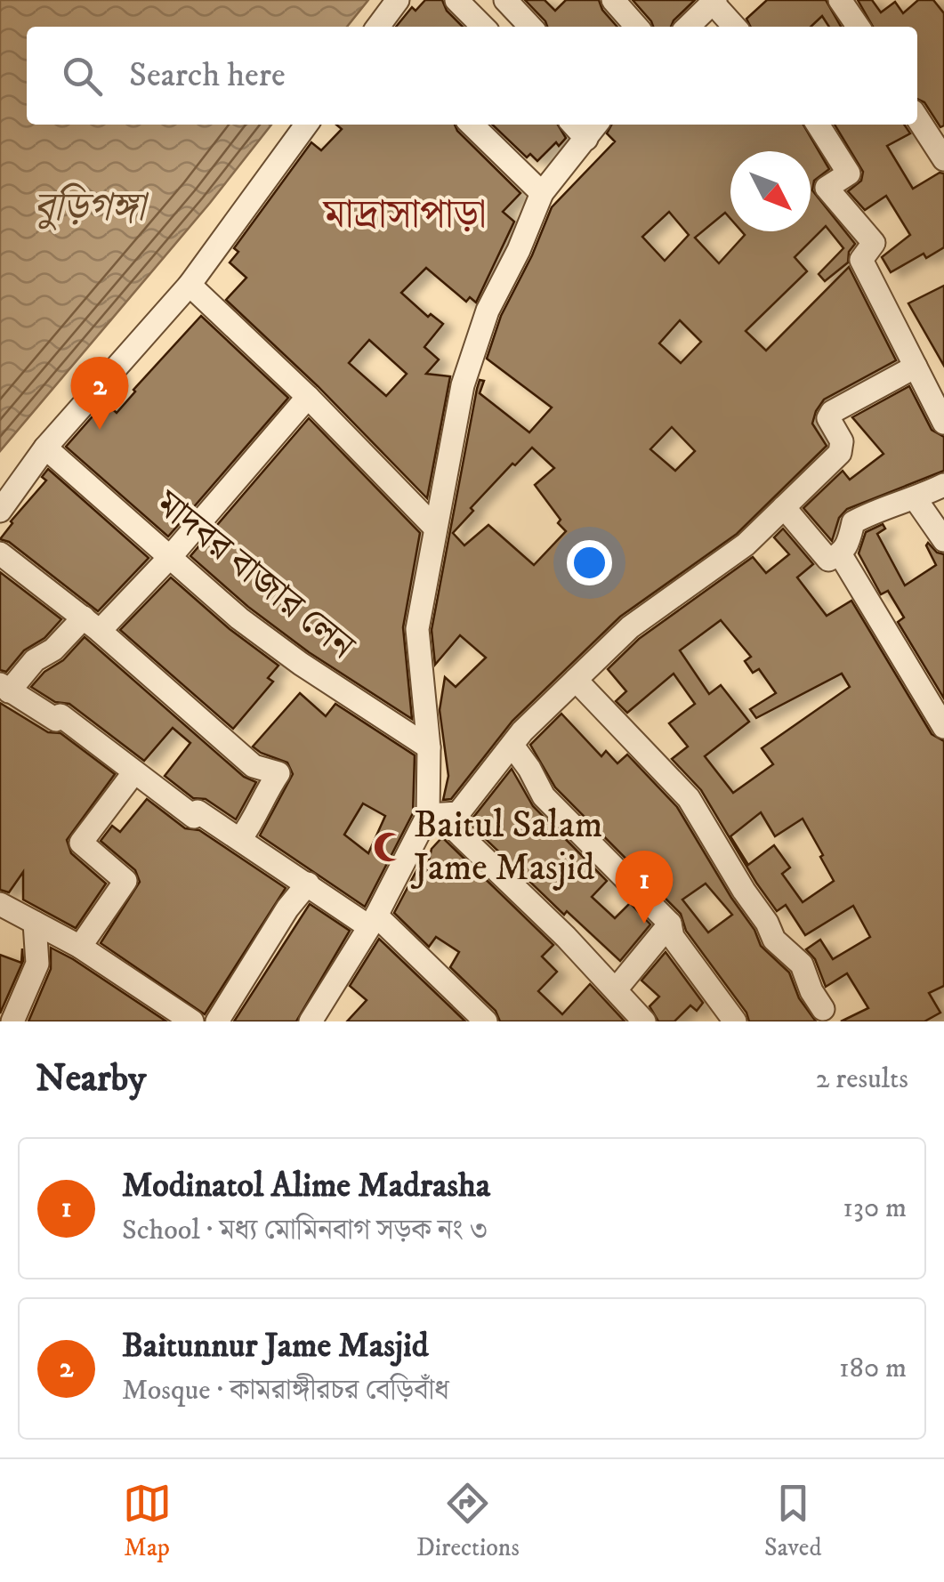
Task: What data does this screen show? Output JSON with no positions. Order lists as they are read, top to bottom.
{
  "streets": {
    "street": ["মাদবর বাজার লেন"]
  },
  "districts": ["মাদ্রাসাপাড়া"],
  "water": ["বুড়িগঙ্গা"],
  "places": {
    "mosque": ["Baitul Salam Jame Masjid"]
  },
  "north": "bottom right",
  "page": {
    "search": "Search here",
    "pins": ["2", "1"],
    "heading": ["Nearby", "2 results"],
    "list": [
      {
        "mark": "1",
        "name": "Modinatol Alime Madrasha",
        "note": "School · মধ্য মোমিনবাগ সড়ক নং ৩",
        "value": "130 m"
      },
      {
        "mark": "2",
        "name": "Baitunnur Jame Masjid",
        "note": "Mosque · কামরাঙ্গীরচর বেড়িবাঁধ",
        "value": "180 m"
      }
    ],
    "nav": ["Map", "Directions", "Saved"]
  }
}
